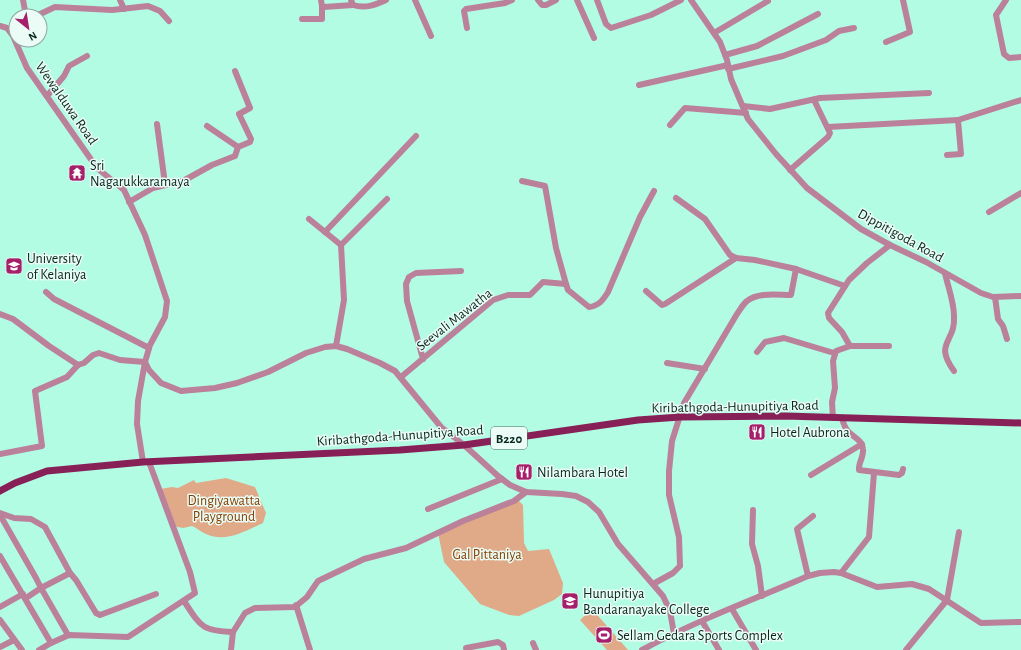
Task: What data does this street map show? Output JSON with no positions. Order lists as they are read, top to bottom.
{
  "streets": {
    "main road": ["Kiribathgoda-Hunupitiya Road", "B220"],
    "street": ["Wewalduwa Road", "Dippitigoda Road", "Seevali Mawatha"]
  },
  "crossings": [
    ["Wewalduwa Road", "Kiribathgoda-Hunupitiya Road"]
  ],
  "parks": ["Dingiyawatta Playground", "Gal Pittaniya"],
  "places": {
    "temple": ["Sri Nagarukkaramaya"],
    "school or university": ["University of Kelaniya", "Hunupitiya Bandaranayake College"],
    "restaurant": ["Hotel Aubrona", "Nilambara Hotel"],
    "sports": ["Sellam Gedara Sports Complex"]
  },
  "north": "bottom right"
}
